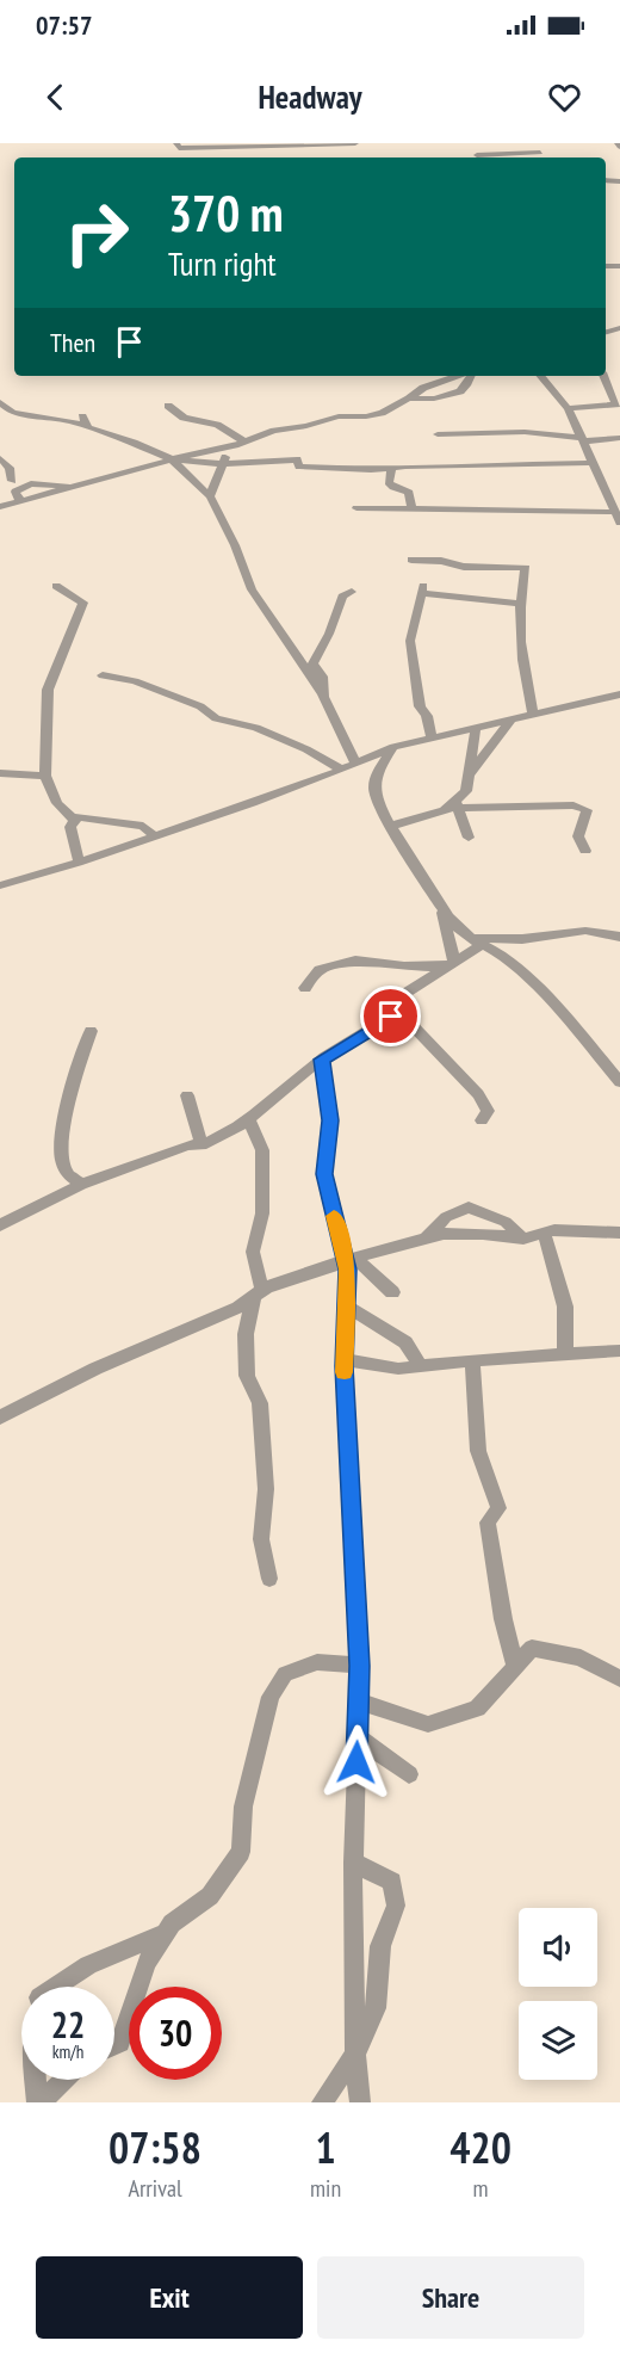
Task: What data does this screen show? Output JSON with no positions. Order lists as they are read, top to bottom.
{
  "page": {
    "status": "07:57",
    "header": "Headway",
    "turn": ["370 m", "Turn right"],
    "then": "Then",
    "speed": "22 km/h",
    "limit": "30",
    "eta": [
      "07:58",
      "Arrival",
      "1",
      "min",
      "420",
      "m"
    ],
    "buttons": ["Exit", "Share"]
  }
}
